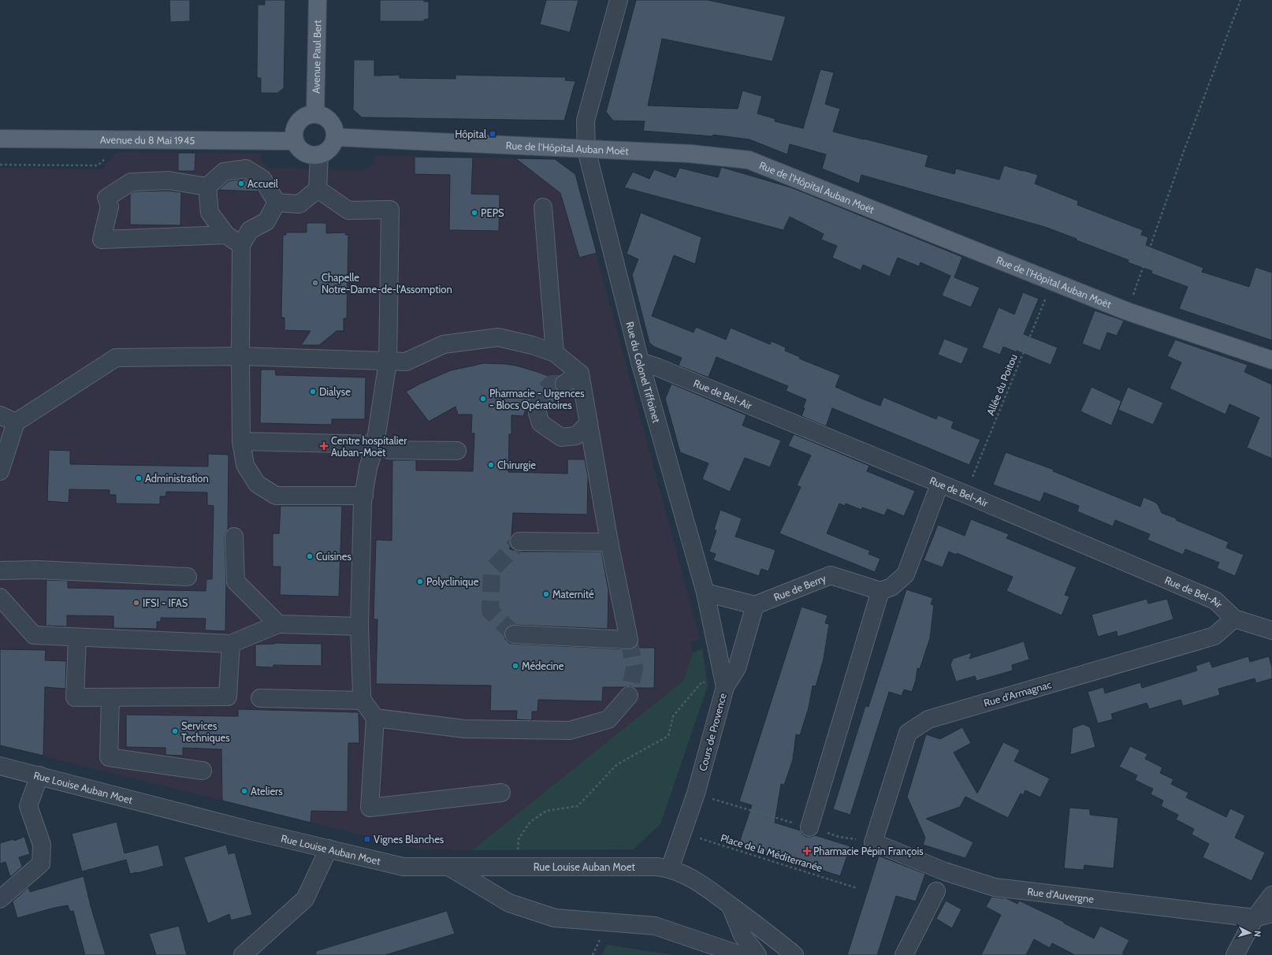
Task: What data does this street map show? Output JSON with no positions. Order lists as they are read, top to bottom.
{
  "streets": {
    "main road": ["Avenue Paul Bert", "Avenue du 8 Mai 1945", "Rue de l'Hôpital Auban Moët"],
    "street": [
      "Rue du Colonel Tiffoinet",
      "Rue de Bel-Air",
      "Rue de Berry",
      "Rue d'Armagnac",
      "Cours de Provence",
      "Rue Louise Auban Moet",
      "Rue d'Auvergne"
    ],
    "path": ["Allée du Poitou", "Place de la Méditerranée"]
  },
  "crossings": [
    ["Avenue Paul Bert", "Avenue du 8 Mai 1945"],
    ["Avenue Paul Bert", "Rue de l'Hôpital Auban Moët"],
    ["Avenue du 8 Mai 1945", "Rue de l'Hôpital Auban Moët"],
    ["Rue de l'Hôpital Auban Moët", "Rue du Colonel Tiffoinet"],
    ["Rue de l'Hôpital Auban Moët", "Allée du Poitou"],
    ["Rue du Colonel Tiffoinet", "Rue de Bel-Air"],
    ["Rue du Colonel Tiffoinet", "Cours de Provence"],
    ["Allée du Poitou", "Rue de Bel-Air"],
    ["Rue de Bel-Air", "Rue d'Armagnac"],
    ["Rue d'Armagnac", "Rue d'Auvergne"],
    ["Cours de Provence", "Rue Louise Auban Moet"],
    ["Cours de Provence", "Place de la Méditerranée"]
  ],
  "places": {
    "transit": ["Hôpital", "Vignes Blanches"],
    "other": [
      "Accueil",
      "PEPS",
      "Chapelle Notre-Dame-de-l'Assomption",
      "Dialyse",
      "Pharmacie - Urgences - Blocs Opératoires",
      "Chirurgie",
      "Administration",
      "Cuisines",
      "Polyclinique",
      "Maternité",
      "IFSI - IFAS",
      "Médecine",
      "Services Techniques",
      "Ateliers"
    ],
    "health": ["Centre hospitalier Auban-Moët", "Pharmacie Pépin François"]
  },
  "north": "right"
}
